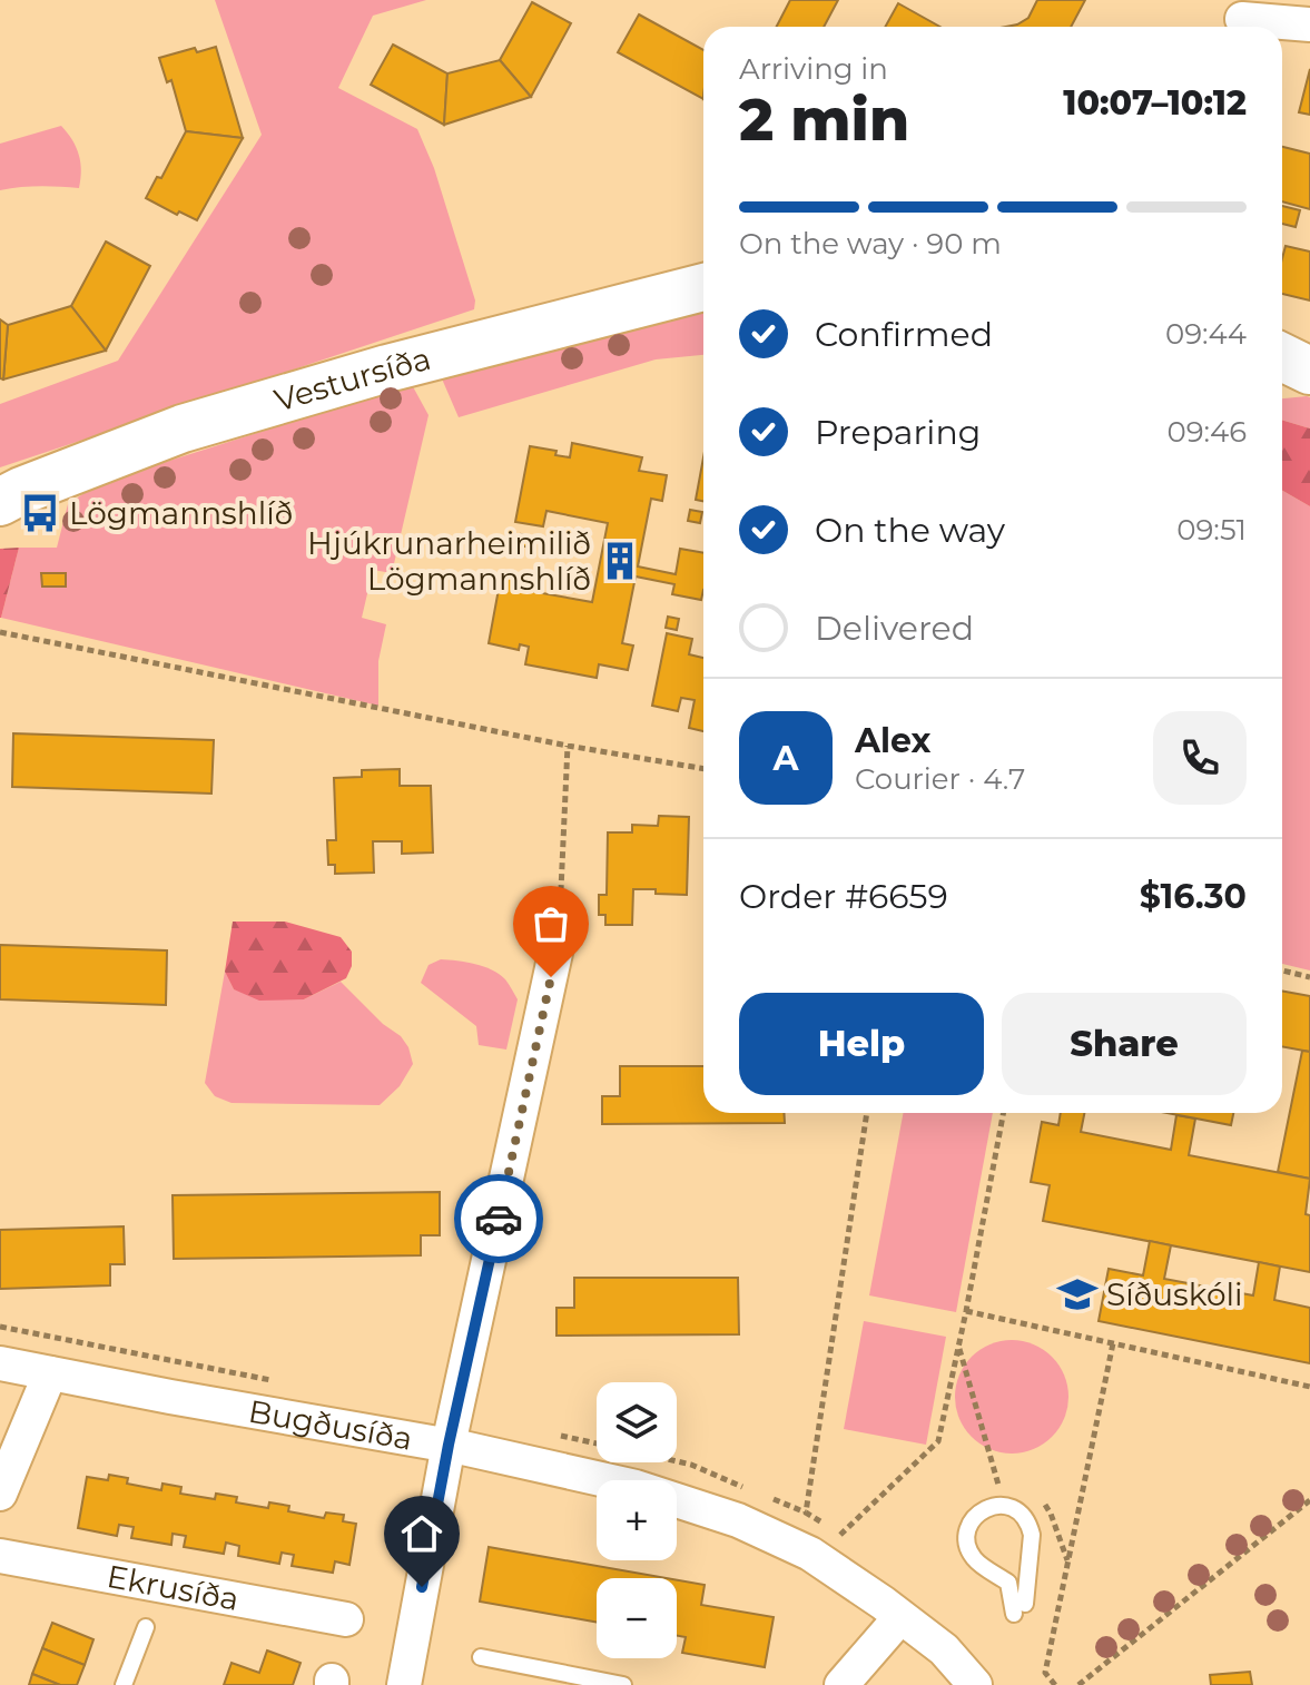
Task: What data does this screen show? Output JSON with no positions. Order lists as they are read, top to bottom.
{
  "streets": {
    "street": ["Vestursíða", "Bugðusíða", "Ekrusíða"]
  },
  "places": {
    "bus stop": ["Lögmannshlíð"],
    "building": ["Hjúkrunarheimilið Lögmannshlíð"],
    "school or university": ["Síðuskóli"]
  },
  "page": {
    "heading": ["2 min", "Arriving in", "10:07–10:12"],
    "panel": [
      "Alex",
      "Courier · 4.7",
      "Order #6659",
      "$16.30"
    ],
    "bar": "On the way · 90 m",
    "list": [
      ["Confirmed", "09:44"],
      ["Preparing", "09:46"],
      ["On the way", "09:51"],
      "Delivered"
    ],
    "round": "A",
    "buttons": ["Help", "Share"],
    "map_buttons": ["+", "−"]
  }
}
